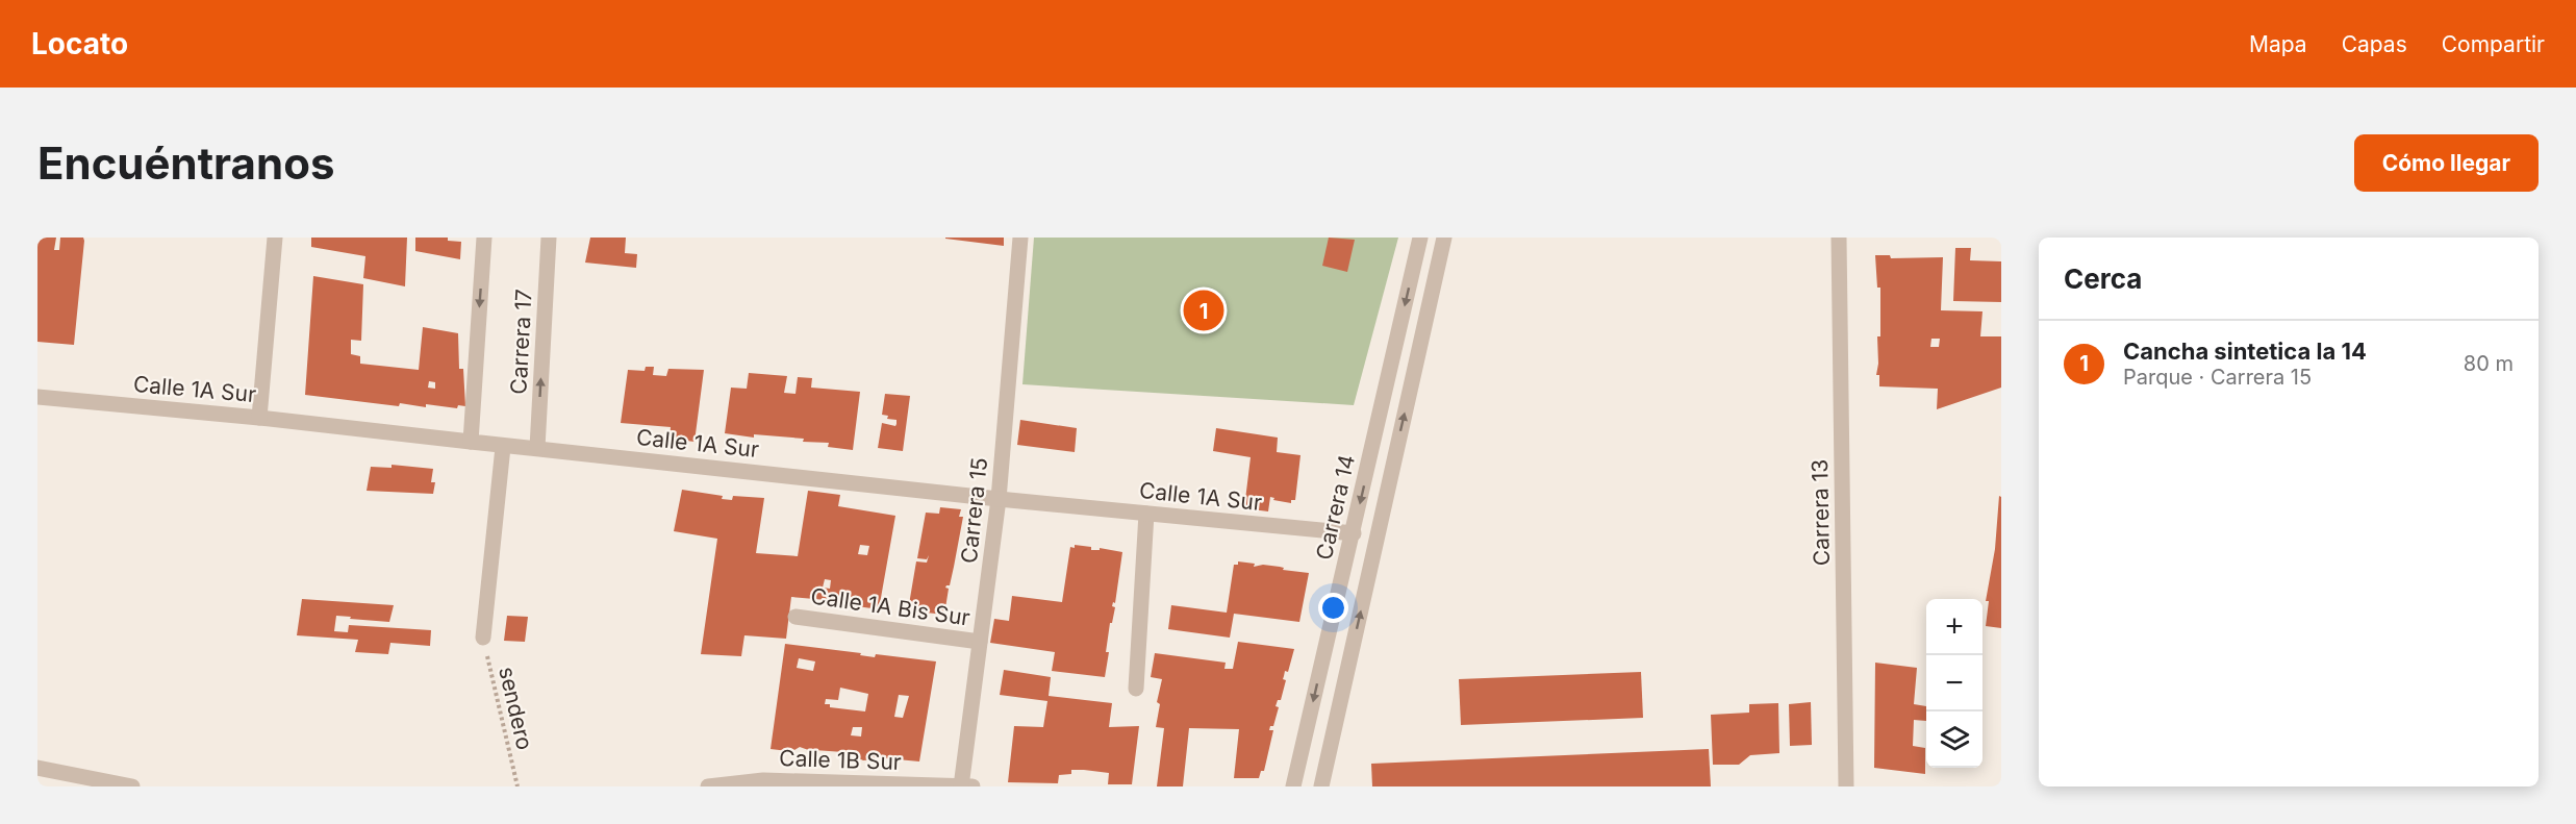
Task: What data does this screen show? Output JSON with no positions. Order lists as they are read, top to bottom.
{
  "streets": {
    "street": [
      "Carrera 17",
      "Calle 1A Sur",
      "Carrera 14",
      "Carrera 15",
      "Carrera 13",
      "Calle 1A Bis Sur",
      "Calle 1B Sur"
    ],
    "path": ["sendero"]
  },
  "crossings": [
    ["Carrera 17", "Calle 1A Sur"],
    ["Calle 1A Sur", "Carrera 14"],
    ["Calle 1A Sur", "Carrera 15"],
    ["Carrera 15", "Calle 1A Bis Sur"],
    ["Carrera 15", "Calle 1B Sur"]
  ],
  "page": {
    "header": "Locato",
    "nav": ["Mapa", "Capas", "Compartir"],
    "buttons": "Cómo llegar",
    "title": "Encuéntranos",
    "heading": "Cerca",
    "pins": "1",
    "list": [
      {
        "mark": "1",
        "name": "Cancha sintetica la 14",
        "note": "Parque · Carrera 15",
        "value": "80 m"
      }
    ],
    "map_buttons": ["+", "−"]
  }
}
